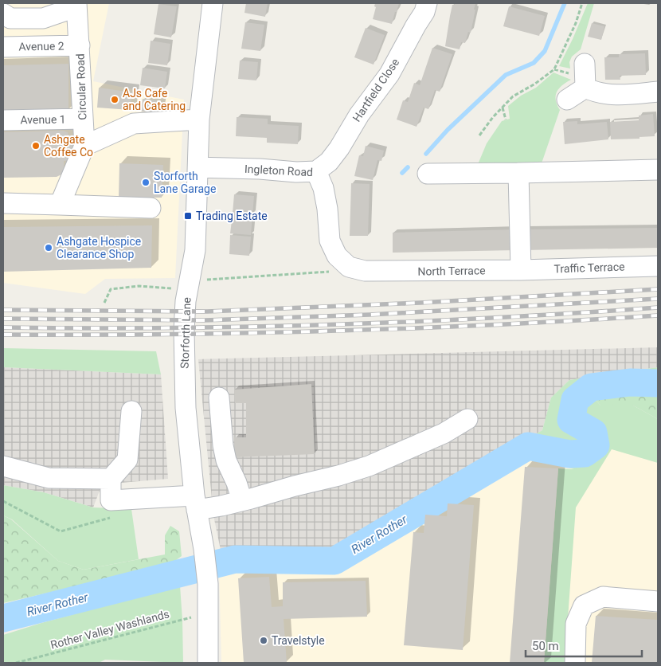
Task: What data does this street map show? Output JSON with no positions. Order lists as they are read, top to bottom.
{
  "streets": {
    "street": [
      "Avenue 2",
      "Circular Road",
      "Hartfield Close",
      "Avenue 1",
      "Ingleton Road",
      "Traffic Terrace",
      "North Terrace",
      "Storforth Lane"
    ],
    "path": ["Rother Valley Washlands"]
  },
  "crossings": [
    ["Avenue 2", "Circular Road"],
    ["Circular Road", "Avenue 1"],
    ["Hartfield Close", "Ingleton Road"],
    ["Ingleton Road", "North Terrace"],
    ["Ingleton Road", "Storforth Lane"],
    ["Traffic Terrace", "North Terrace"],
    ["Storforth Lane", "Rother Valley Washlands"]
  ],
  "water": ["River Rother"],
  "places": {
    "other": [
      "AJs Cafe and Catering",
      "Ashgate Coffee Co",
      "Storforth Lane Garage",
      "Ashgate Hospice Clearance Shop",
      "Travelstyle"
    ],
    "transit": ["Trading Estate"]
  },
  "scale_bar": "50 m"
}
